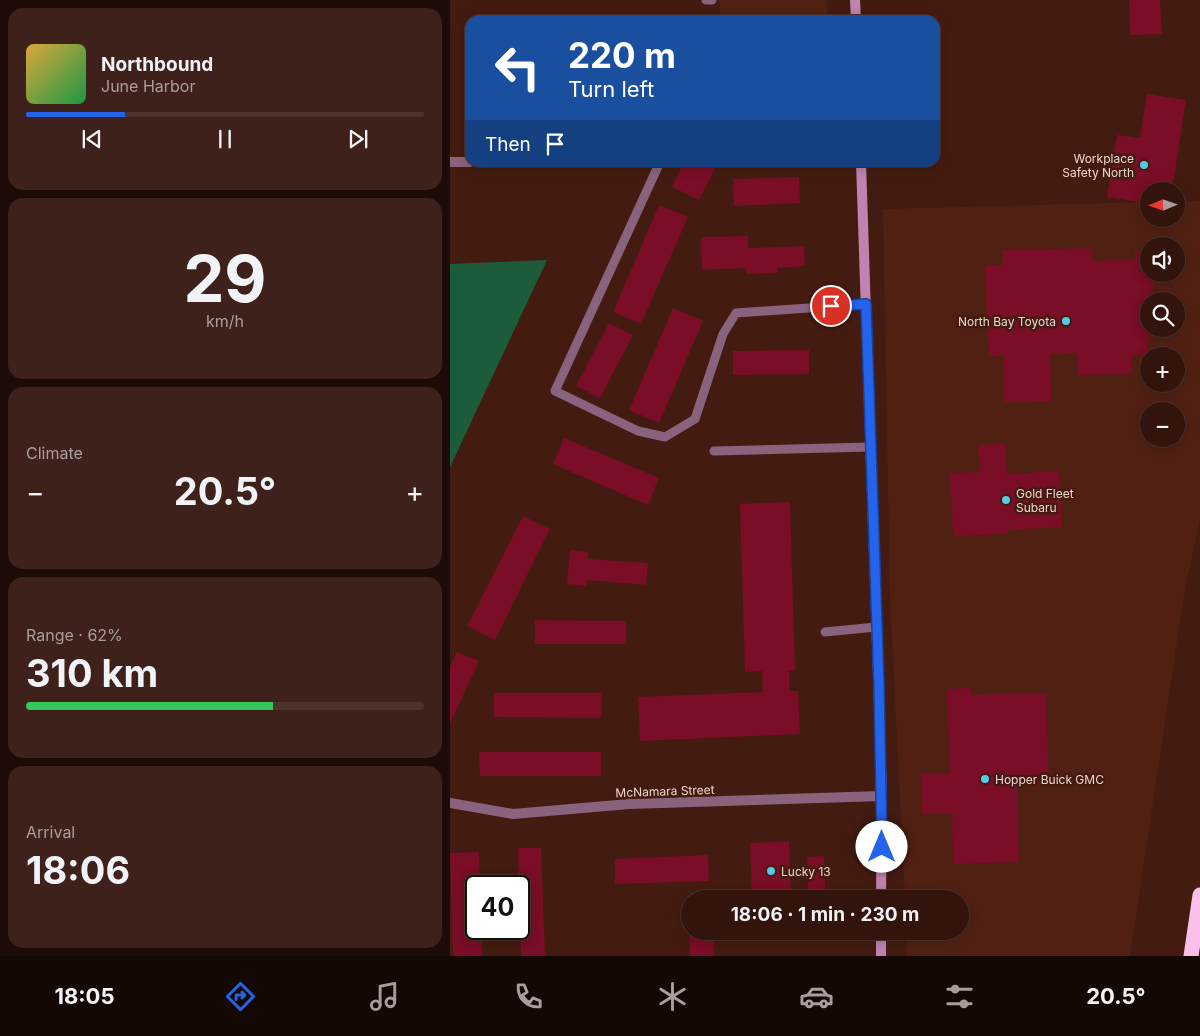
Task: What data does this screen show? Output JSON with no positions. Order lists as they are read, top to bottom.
{
  "streets": {
    "street": ["McNamara Street"]
  },
  "places": [
    "Workplace Safety North",
    "North Bay Toyota",
    "Gold Fleet Subaru",
    "Hopper Buick GMC",
    "Lucky 13"
  ],
  "north": "left",
  "page": {
    "turn": ["220 m", "Turn left"],
    "song": ["Northbound", "June Harbor"],
    "then": "Then",
    "map_buttons": ["+", "−"],
    "tile": [
      ["29", "km/h"],
      "Climate",
      ["Range · 62%", "310 km"],
      ["Arrival", "18:06"]
    ],
    "heat": ["−", "20.5°", "+"],
    "limit": "40",
    "trip": "18:06 · 1 min · 230 m",
    "tabs": ["18:05", "20.5°"]
  }
}
